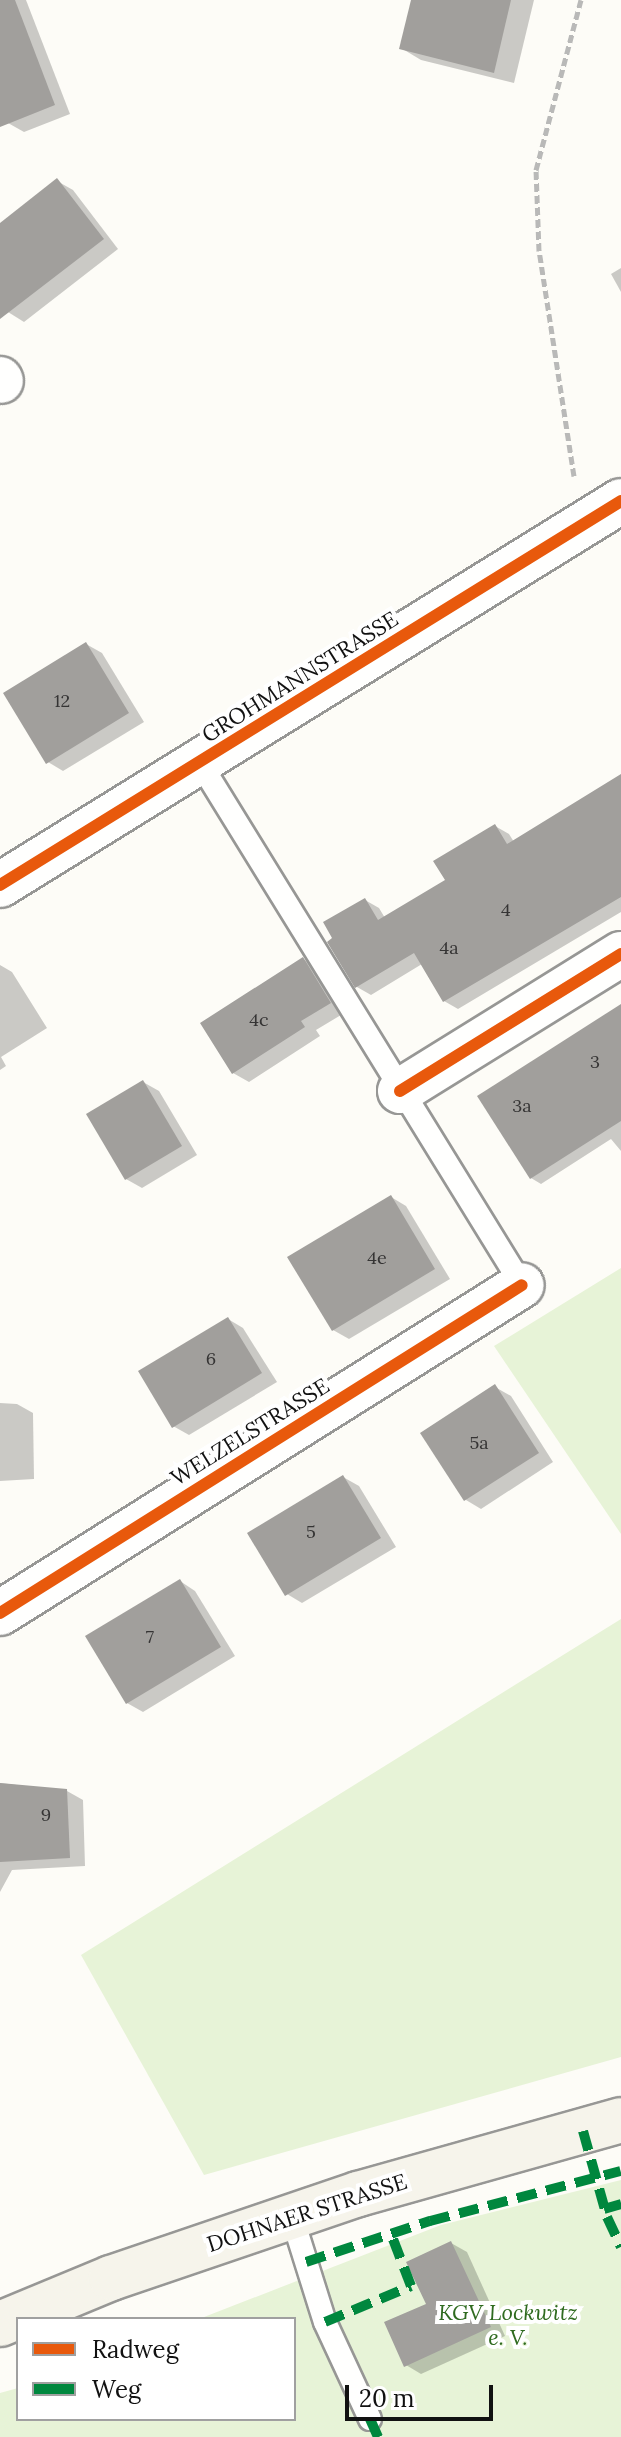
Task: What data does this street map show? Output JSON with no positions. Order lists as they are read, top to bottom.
{
  "streets": {
    "main road": ["DOHNAER STRASSE"],
    "street": ["GROHMANNSTRASSE", "WELZELSTRASSE"]
  },
  "crossings": [
    ["GROHMANNSTRASSE", "WELZELSTRASSE"]
  ],
  "parks": ["KGV Lockwitz e. V."],
  "house_numbers": [
    "12",
    "4",
    "4a",
    "4c",
    "3",
    "3a",
    "4e",
    "6",
    "5a",
    "5",
    "7",
    "9"
  ],
  "legend": ["Radweg", "Weg"],
  "scale_bar": "20 m"
}
